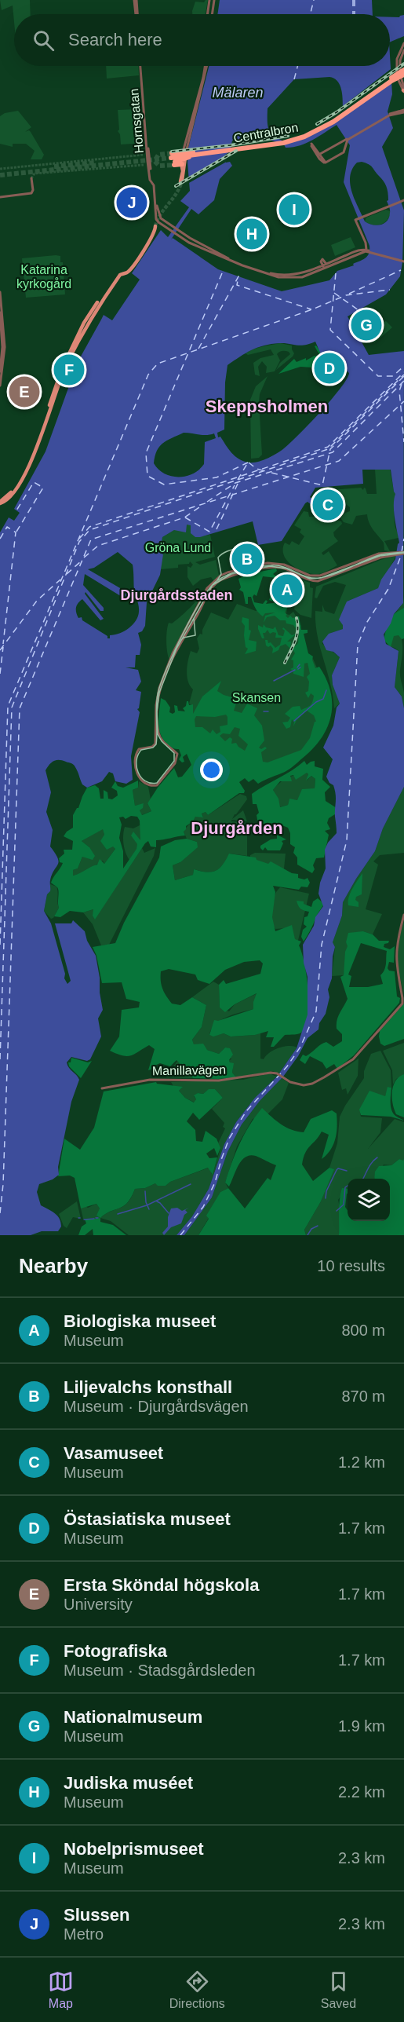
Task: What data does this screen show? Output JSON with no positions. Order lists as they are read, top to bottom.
{
  "streets": {
    "highway": ["Centralbron"],
    "street": ["Hornsgatan", "Manillavägen"]
  },
  "districts": ["Skeppsholmen", "Djurgårdsstaden", "Djurgården"],
  "water": ["Mälaren"],
  "parks": ["Katarina kyrkogård", "Gröna Lund", "Skansen"],
  "page": {
    "search": "Search here",
    "pins": [
      "J",
      "I",
      "H",
      "G",
      "D",
      "F",
      "E",
      "C",
      "B",
      "A"
    ],
    "heading": ["Nearby", "10 results"],
    "list": [
      {
        "mark": "A",
        "name": "Biologiska museet",
        "note": "Museum",
        "value": "800 m"
      },
      {
        "mark": "B",
        "name": "Liljevalchs konsthall",
        "note": "Museum · Djurgårdsvägen",
        "value": "870 m"
      },
      {
        "mark": "C",
        "name": "Vasamuseet",
        "note": "Museum",
        "value": "1.2 km"
      },
      {
        "mark": "D",
        "name": "Östasiatiska museet",
        "note": "Museum",
        "value": "1.7 km"
      },
      {
        "mark": "E",
        "name": "Ersta Sköndal högskola",
        "note": "University",
        "value": "1.7 km"
      },
      {
        "mark": "F",
        "name": "Fotografiska",
        "note": "Museum · Stadsgårdsleden",
        "value": "1.7 km"
      },
      {
        "mark": "G",
        "name": "Nationalmuseum",
        "note": "Museum",
        "value": "1.9 km"
      },
      {
        "mark": "H",
        "name": "Judiska muséet",
        "note": "Museum",
        "value": "2.2 km"
      },
      {
        "mark": "I",
        "name": "Nobelprismuseet",
        "note": "Museum",
        "value": "2.3 km"
      },
      {
        "mark": "J",
        "name": "Slussen",
        "note": "Metro",
        "value": "2.3 km"
      }
    ],
    "nav": ["Map", "Directions", "Saved"]
  }
}
